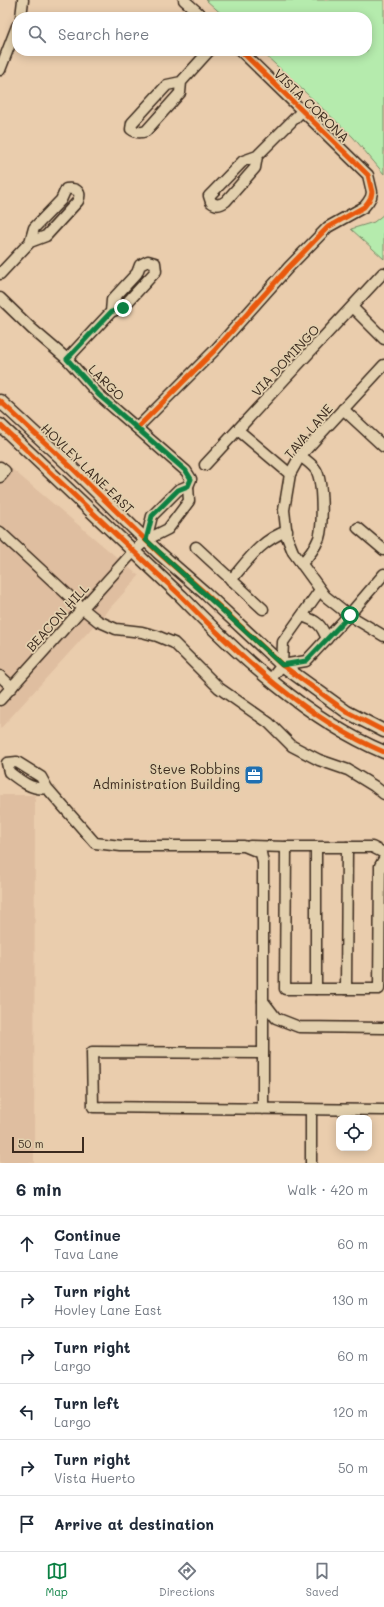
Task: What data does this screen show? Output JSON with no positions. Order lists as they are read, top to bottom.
{
  "streets": {
    "main road": ["HOVLEY LANE EAST"],
    "street": [
      "VISTA CORONA",
      "VIA DOMINGO",
      "LARGO",
      "TAVA LANE",
      "BEACON HILL"
    ]
  },
  "crossings": [
    ["VISTA CORONA", "LARGO"],
    ["LARGO", "HOVLEY LANE EAST"],
    ["LARGO", "BEACON HILL"]
  ],
  "places": {
    "office": ["Steve Robbins Administration Building"]
  },
  "scale_bar": "50 m",
  "page": {
    "search": "Search here",
    "scale": "50 m",
    "heading": ["6 min", "Walk · 420 m"],
    "list": [
      ["Continue", "Tava Lane", "60 m"],
      ["Turn right", "Hovley Lane East", "130 m"],
      ["Turn right", "Largo", "60 m"],
      ["Turn left", "Largo", "120 m"],
      ["Turn right", "Vista Huerto", "50 m"],
      "Arrive at destination"
    ],
    "nav": ["Map", "Directions", "Saved"]
  }
}
